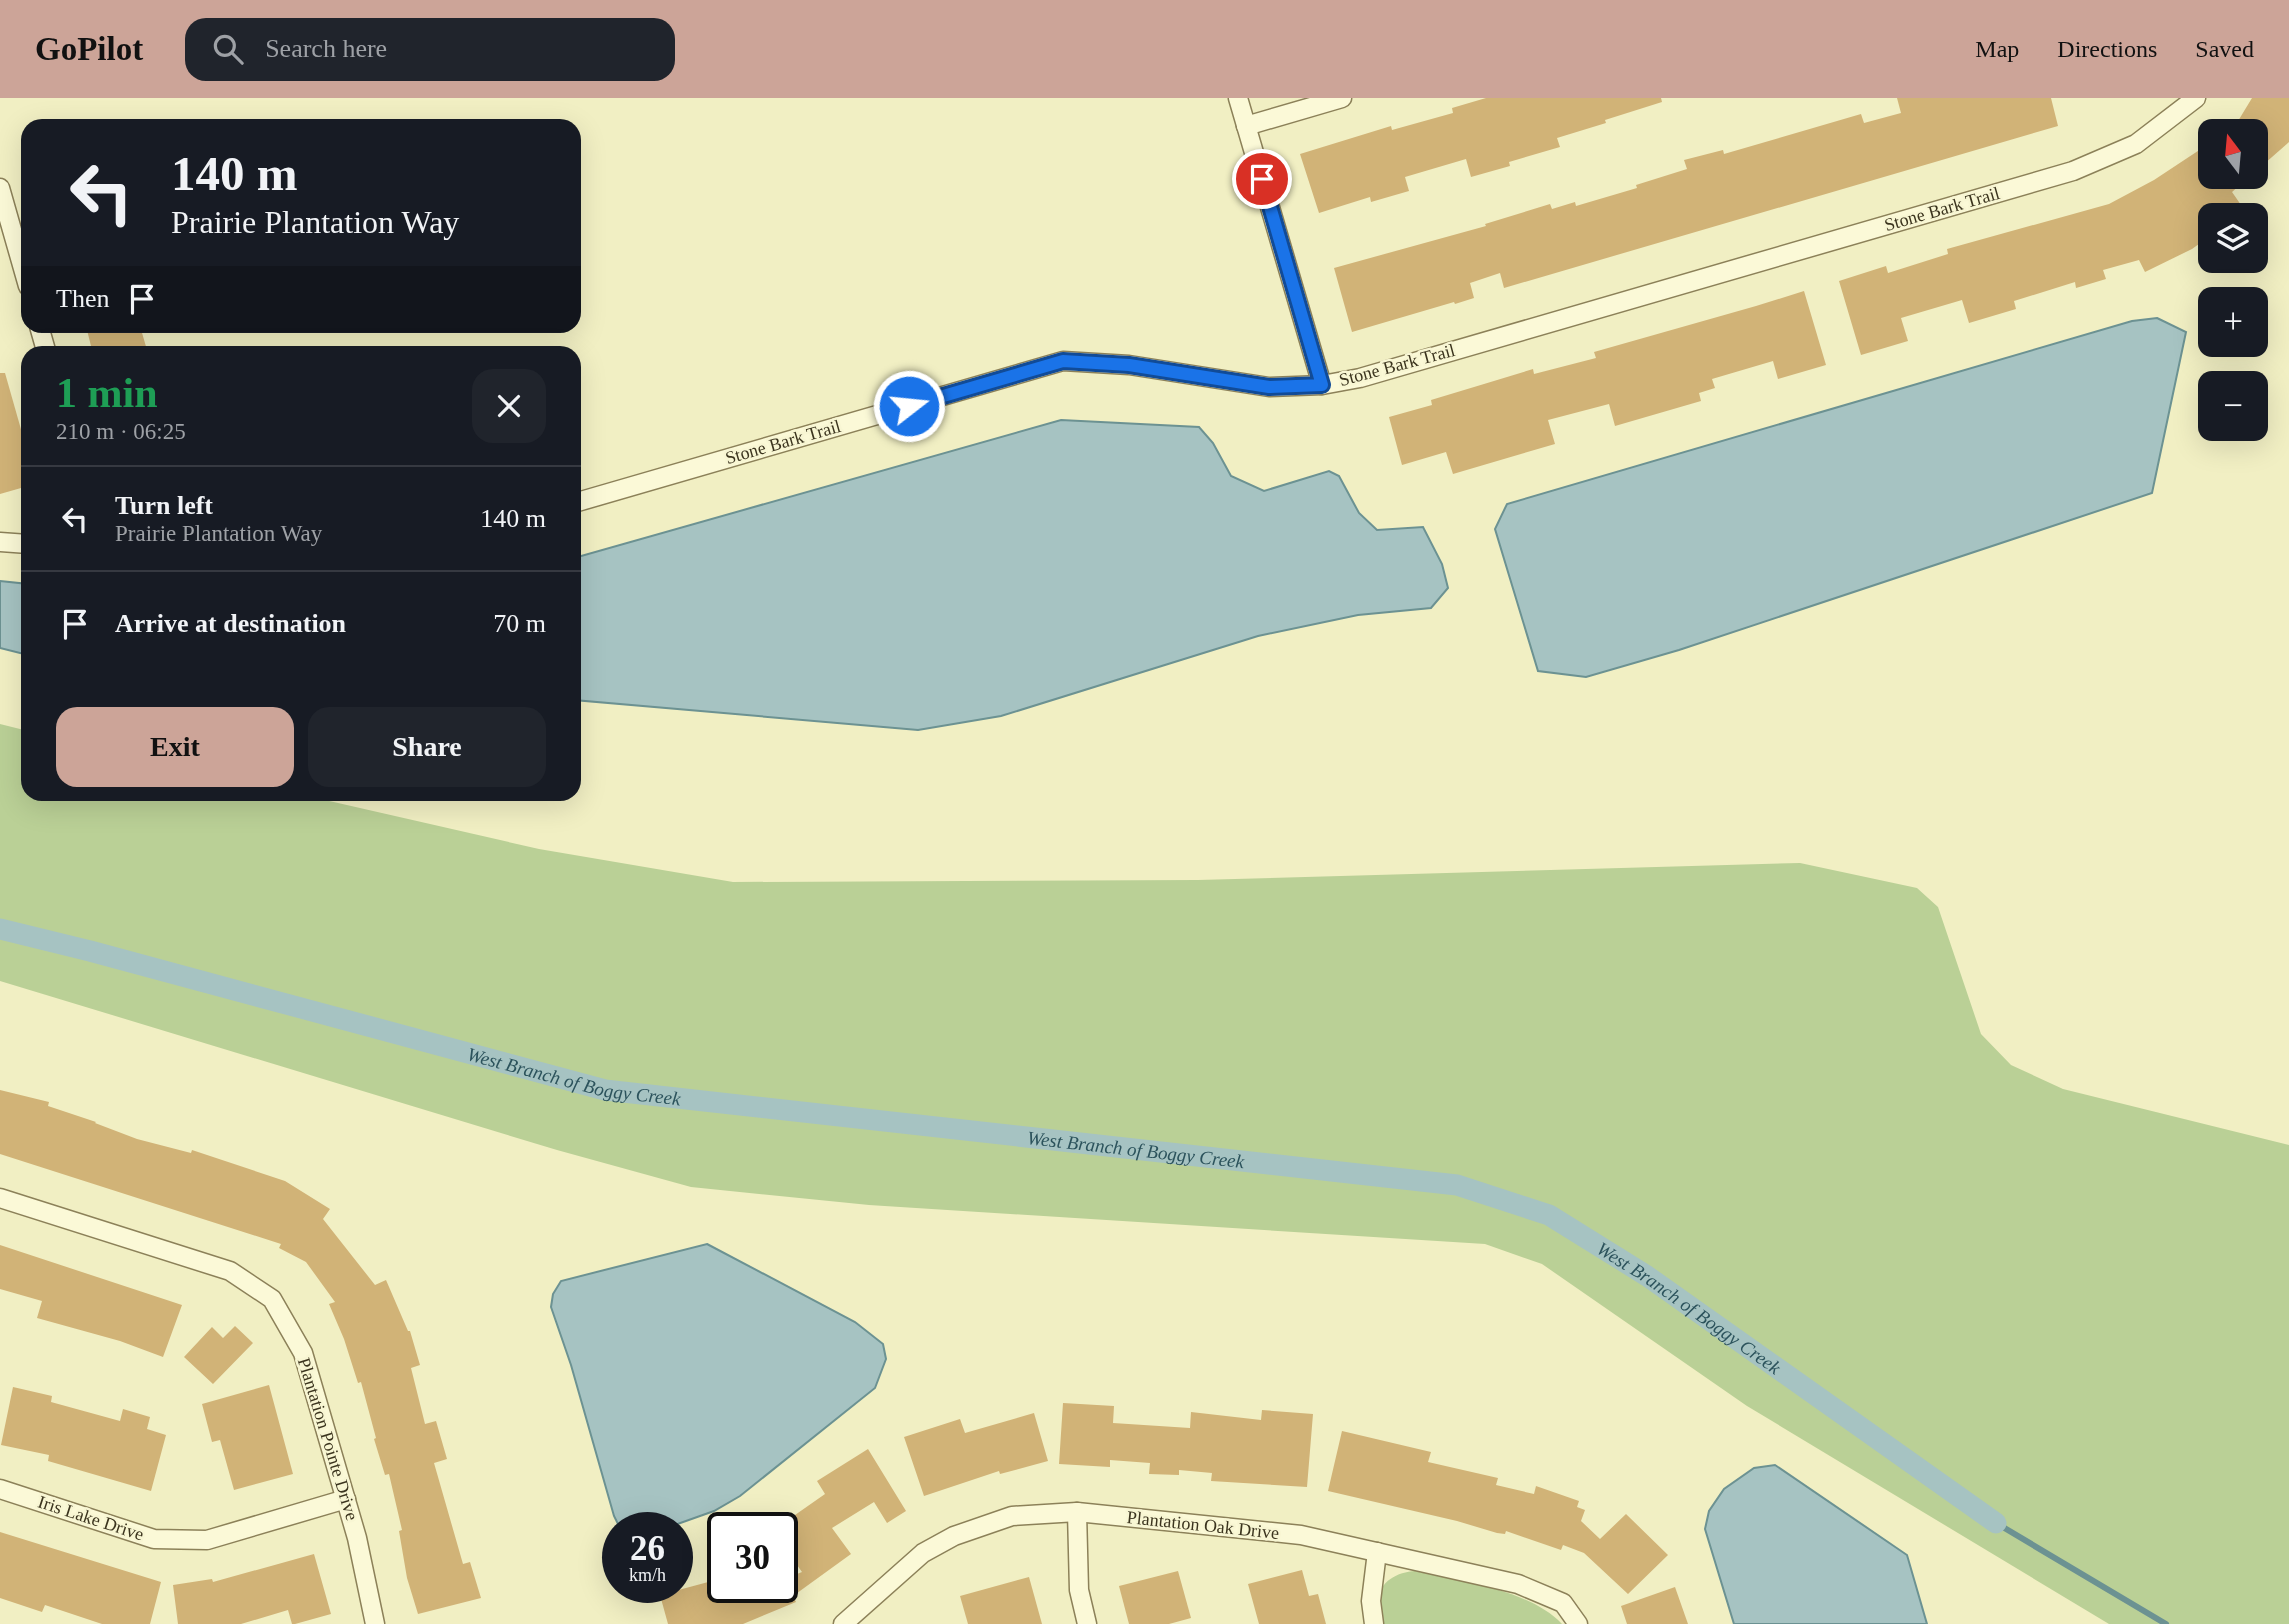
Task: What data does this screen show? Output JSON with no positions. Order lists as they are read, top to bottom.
{
  "streets": {
    "street": [
      "Stone Bark Trail",
      "Plantation Pointe Drive",
      "Iris Lake Drive",
      "Plantation Oak Drive"
    ]
  },
  "crossings": [
    ["Plantation Pointe Drive", "Iris Lake Drive"]
  ],
  "water": ["West Branch of Boggy Creek"],
  "north": "top",
  "page": {
    "header": "GoPilot",
    "search": "Search here",
    "nav": ["Map", "Directions", "Saved"],
    "map_buttons": ["+", "−"],
    "turn": ["140 m", "Prairie Plantation Way"],
    "then": "Then",
    "heading": ["1 min", "210 m · 06:25"],
    "list": [
      {
        "name": "Turn left",
        "note": "Prairie Plantation Way",
        "value": "140 m"
      },
      {
        "name": "Arrive at destination",
        "value": "70 m"
      }
    ],
    "buttons": ["Exit", "Share"],
    "speed": "26 km/h",
    "limit": "30"
  }
}
